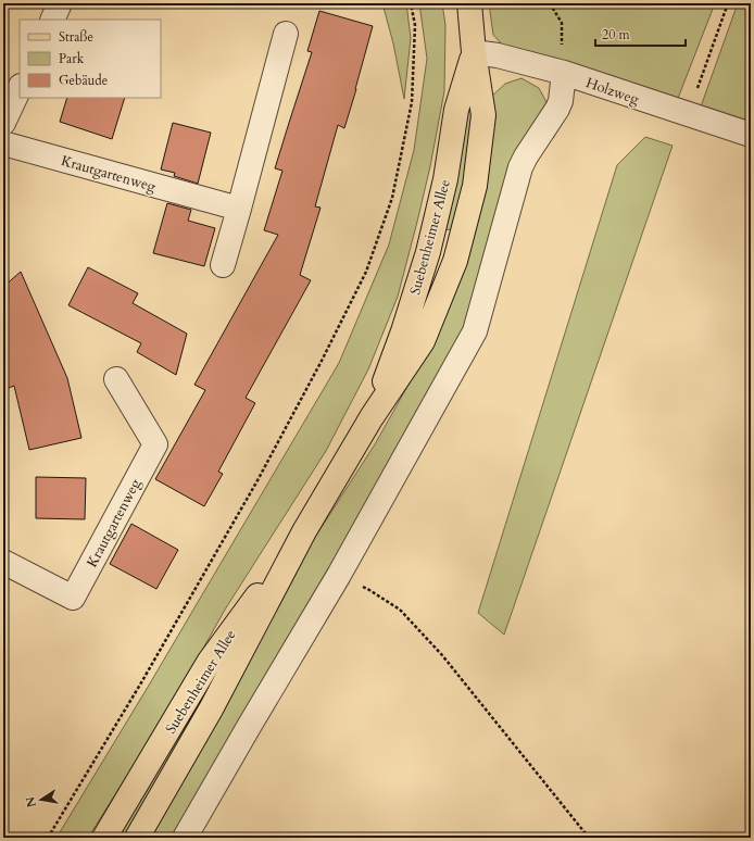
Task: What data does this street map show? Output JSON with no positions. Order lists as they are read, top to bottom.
{
  "streets": {
    "main road": ["Suebenheimer Allee"],
    "street": ["Holzweg", "Krautgartenweg"]
  },
  "crossings": [
    ["Holzweg", "Suebenheimer Allee"]
  ],
  "legend": ["Straße", "Park", "Gebäude"],
  "scale_bar": "20 m",
  "north": "left"
}
